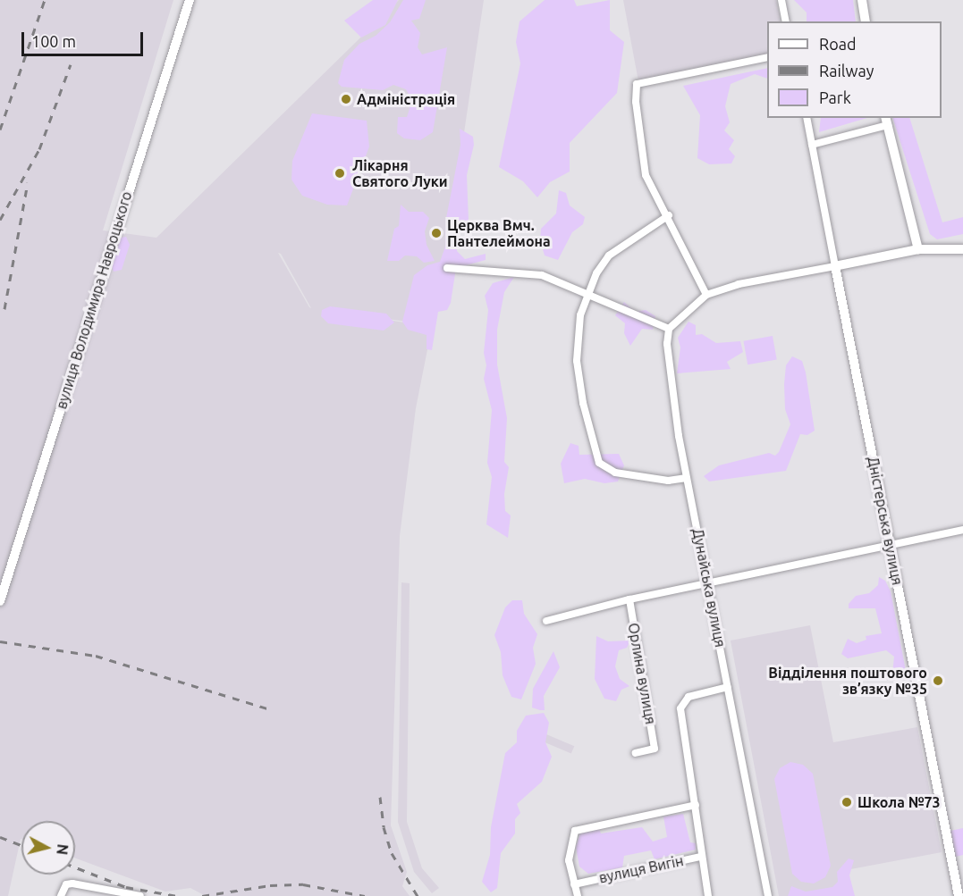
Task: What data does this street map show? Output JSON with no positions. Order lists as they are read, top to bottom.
{
  "streets": {
    "street": [
      "вулиця Володимира Навроцького",
      "Дністерська вулиця",
      "Дунайська вулиця",
      "Орлина вулиця",
      "вулиця Вигін"
    ]
  },
  "places": [
    "Адміністрація",
    "Лікарня Святого Луки",
    "Церква Вмч. Пантелеймона",
    "Відділення поштового зв’язку №35",
    "Школа №73"
  ],
  "legend": ["Road", "Railway", "Park"],
  "scale_bar": "100 m",
  "north": "right"
}
